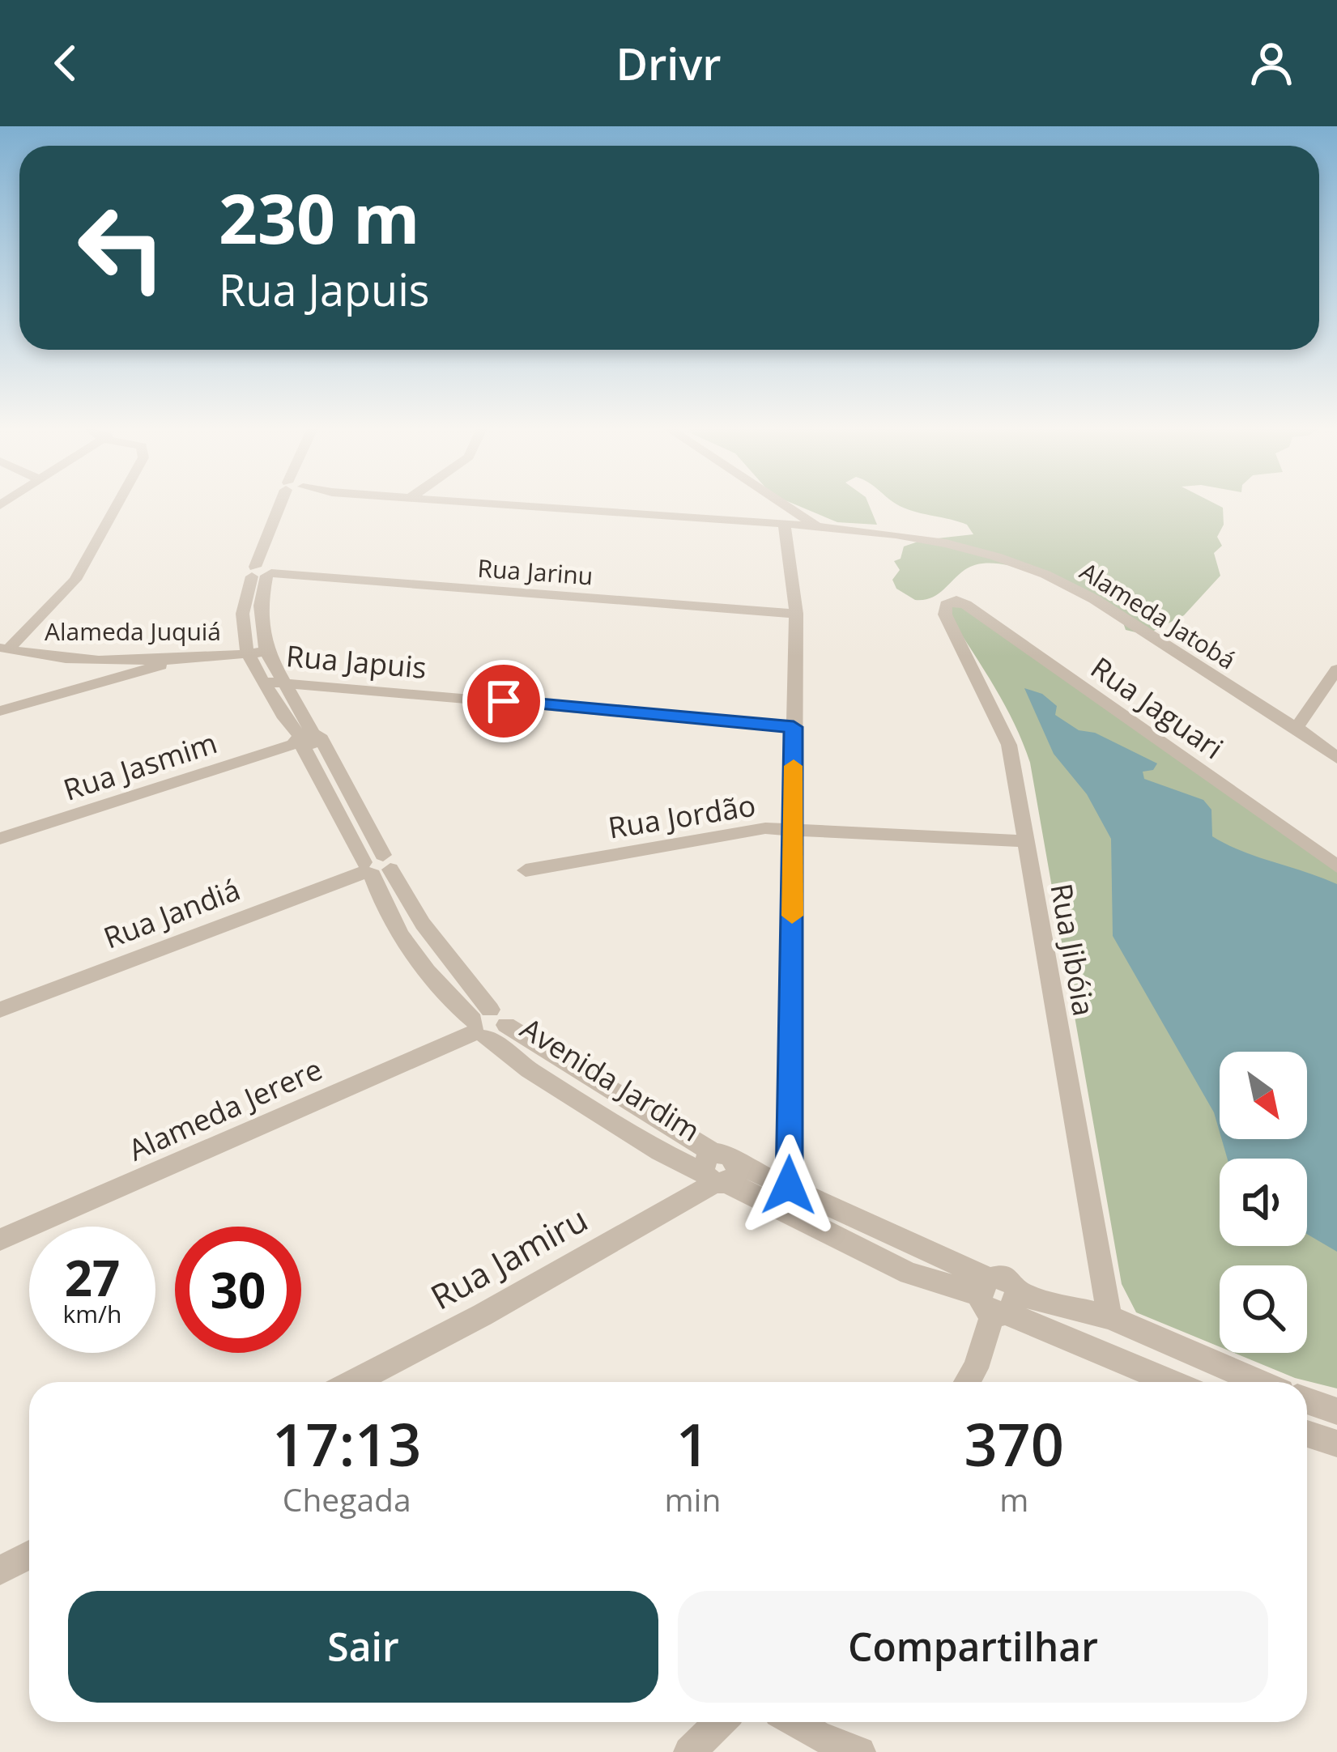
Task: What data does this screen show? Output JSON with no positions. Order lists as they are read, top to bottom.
{
  "streets": {
    "street": [
      "Rua Jarinu",
      "Alameda Jatobá",
      "Alameda Juquiá",
      "Rua Japuis",
      "Rua Jaguari",
      "Rua Jasmim",
      "Rua Jordão",
      "Rua Jandiá",
      "Rua Jibóia",
      "Avenida Jardim",
      "Alameda Jerere",
      "Rua Jamiru"
    ]
  },
  "crossings": [
    ["Rua Jarinu", "Avenida Jardim"],
    ["Alameda Juquiá", "Avenida Jardim"],
    ["Rua Japuis", "Avenida Jardim"],
    ["Rua Jaguari", "Rua Jibóia"],
    ["Rua Jasmim", "Avenida Jardim"],
    ["Rua Jordão", "Rua Jibóia"],
    ["Rua Jandiá", "Avenida Jardim"],
    ["Rua Jibóia", "Avenida Jardim"],
    ["Avenida Jardim", "Alameda Jerere"],
    ["Avenida Jardim", "Rua Jamiru"]
  ],
  "north": "bottom right",
  "page": {
    "header": "Drivr",
    "turn": ["230 m", "Rua Japuis"],
    "speed": "27 km/h",
    "limit": "30",
    "eta": [
      "17:13",
      "Chegada",
      "1",
      "min",
      "370",
      "m"
    ],
    "buttons": ["Sair", "Compartilhar"]
  }
}
